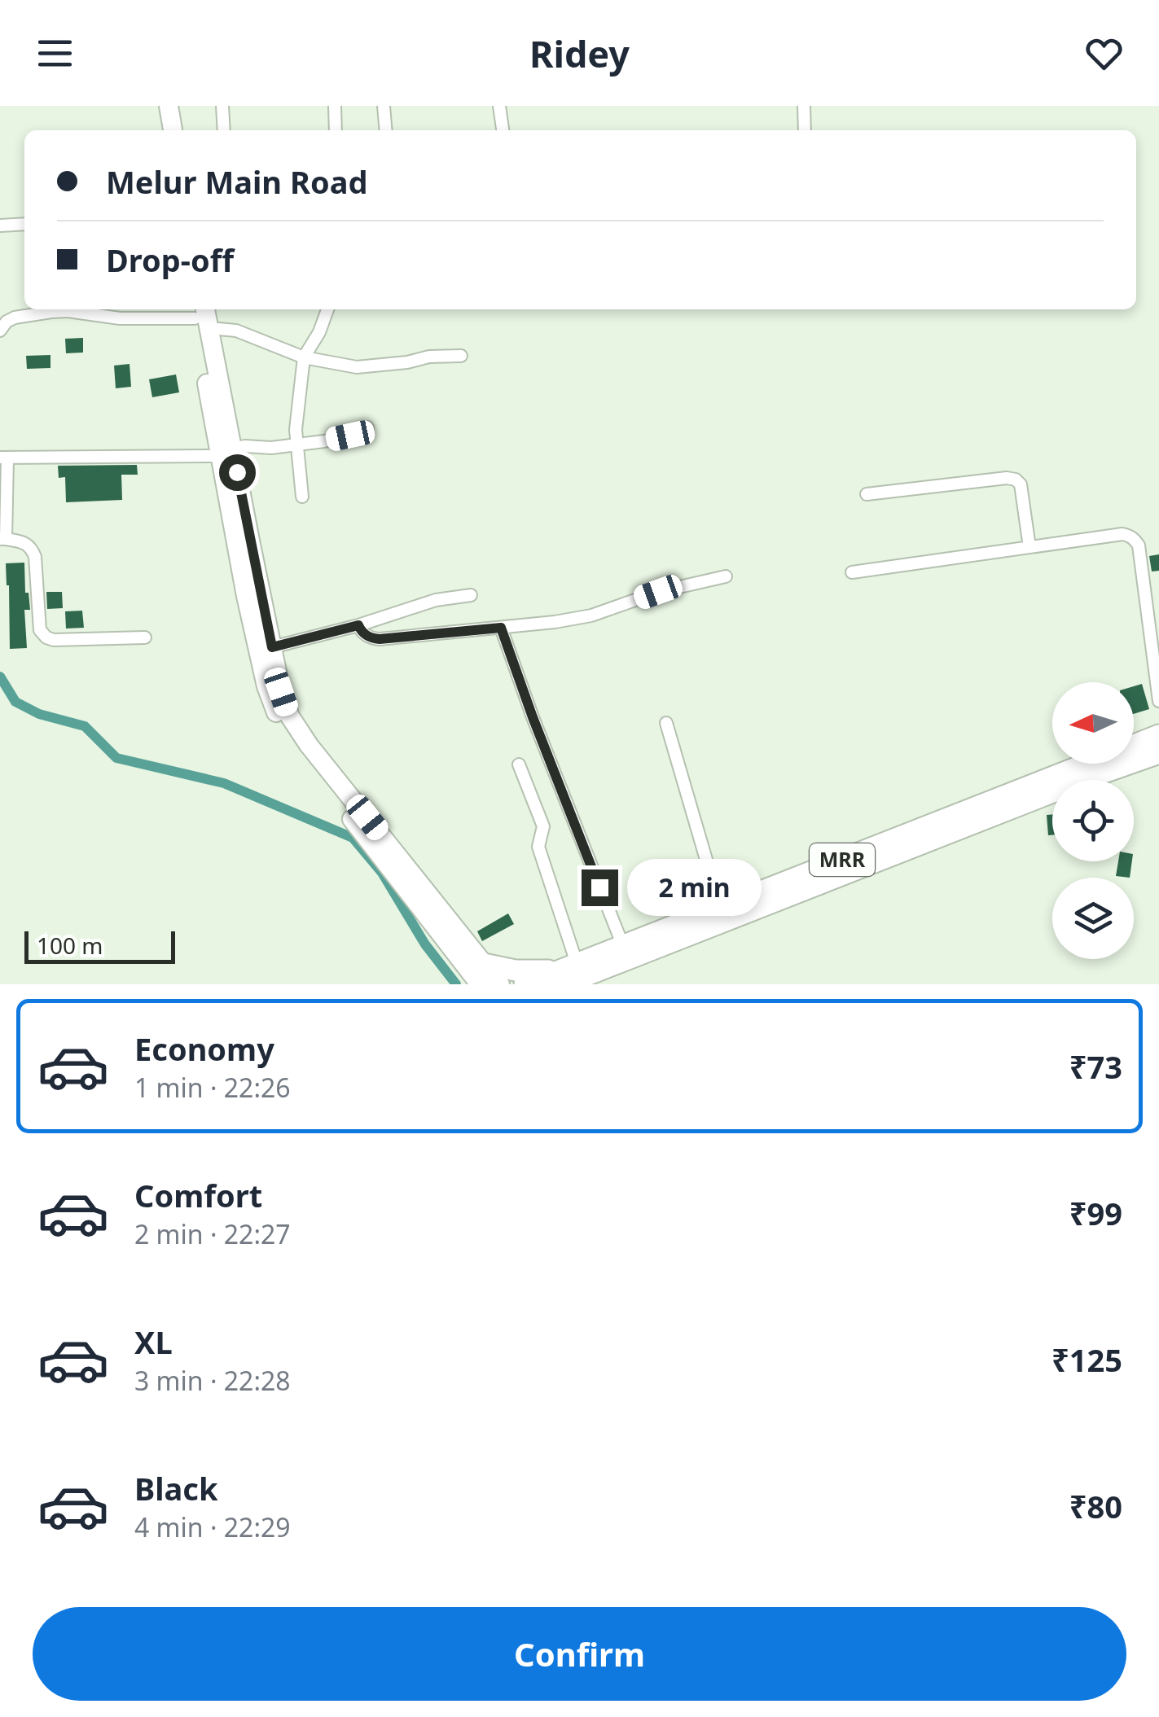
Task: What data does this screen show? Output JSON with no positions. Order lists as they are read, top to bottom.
{
  "streets": {
    "highway": ["MRR"]
  },
  "scale_bar": "100 m",
  "north": "left",
  "page": {
    "header": "Ridey",
    "banner": ["Melur Main Road", "Drop-off"],
    "bubble": "2 min",
    "scale": "100 m",
    "list": [
      {
        "name": "Economy",
        "note": "1 min · 22:26",
        "value": "₹73"
      },
      {
        "name": "Comfort",
        "note": "2 min · 22:27",
        "value": "₹99"
      },
      {
        "name": "XL",
        "note": "3 min · 22:28",
        "value": "₹125"
      },
      {
        "name": "Black",
        "note": "4 min · 22:29",
        "value": "₹80"
      }
    ],
    "buttons": "Confirm"
  }
}
